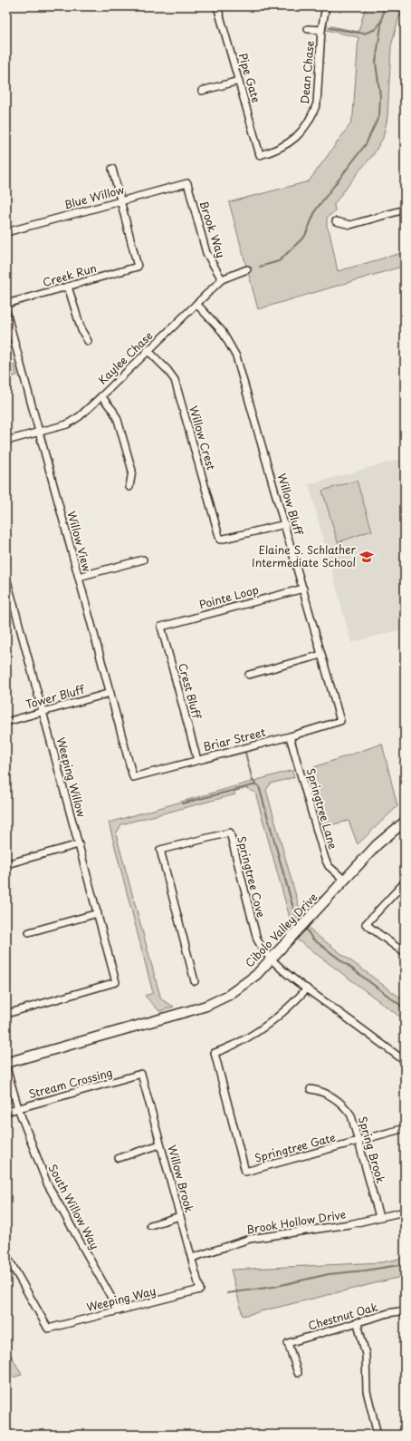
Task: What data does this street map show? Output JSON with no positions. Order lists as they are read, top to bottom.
{
  "streets": {
    "main road": ["Cibolo Valley Drive"],
    "street": [
      "Dean Chase",
      "Pipe Gate",
      "Blue Willow",
      "Brook Way",
      "Creek Run",
      "Kaylee Chase",
      "Willow Crest",
      "Willow Bluff",
      "Willow View",
      "Pointe Loop",
      "Crest Bluff",
      "Tower Bluff",
      "Briar Street",
      "Weeping Willow",
      "Springtree Lane",
      "Springtree Cove",
      "Stream Crossing",
      "Springtree Gate",
      "Spring Brook",
      "Willow Brook",
      "South Willow Way",
      "Brook Hollow Drive",
      "Weeping Way",
      "Chestnut Oak"
    ]
  },
  "crossings": [
    ["Dean Chase", "Pipe Gate"],
    ["Blue Willow", "Brook Way"],
    ["Blue Willow", "Creek Run"],
    ["Brook Way", "Kaylee Chase"],
    ["Kaylee Chase", "Willow Crest"],
    ["Kaylee Chase", "Willow Bluff"],
    ["Kaylee Chase", "Willow View"],
    ["Willow Crest", "Willow Bluff"],
    ["Willow Bluff", "Pointe Loop"],
    ["Willow Bluff", "Briar Street"],
    ["Willow View", "Tower Bluff"],
    ["Willow View", "Briar Street"],
    ["Pointe Loop", "Crest Bluff"],
    ["Crest Bluff", "Briar Street"],
    ["Tower Bluff", "Weeping Willow"],
    ["Briar Street", "Springtree Lane"],
    ["Springtree Lane", "Cibolo Valley Drive"],
    ["Springtree Cove", "Cibolo Valley Drive"],
    ["Springtree Cove", "Springtree Gate"],
    ["Stream Crossing", "Willow Brook"],
    ["Stream Crossing", "South Willow Way"],
    ["Springtree Gate", "Spring Brook"],
    ["Spring Brook", "Brook Hollow Drive"],
    ["Willow Brook", "Brook Hollow Drive"],
    ["Willow Brook", "Weeping Way"],
    ["South Willow Way", "Weeping Way"]
  ],
  "places": {
    "school or university": ["Elaine S. Schlather Intermediate School"]
  }
}
